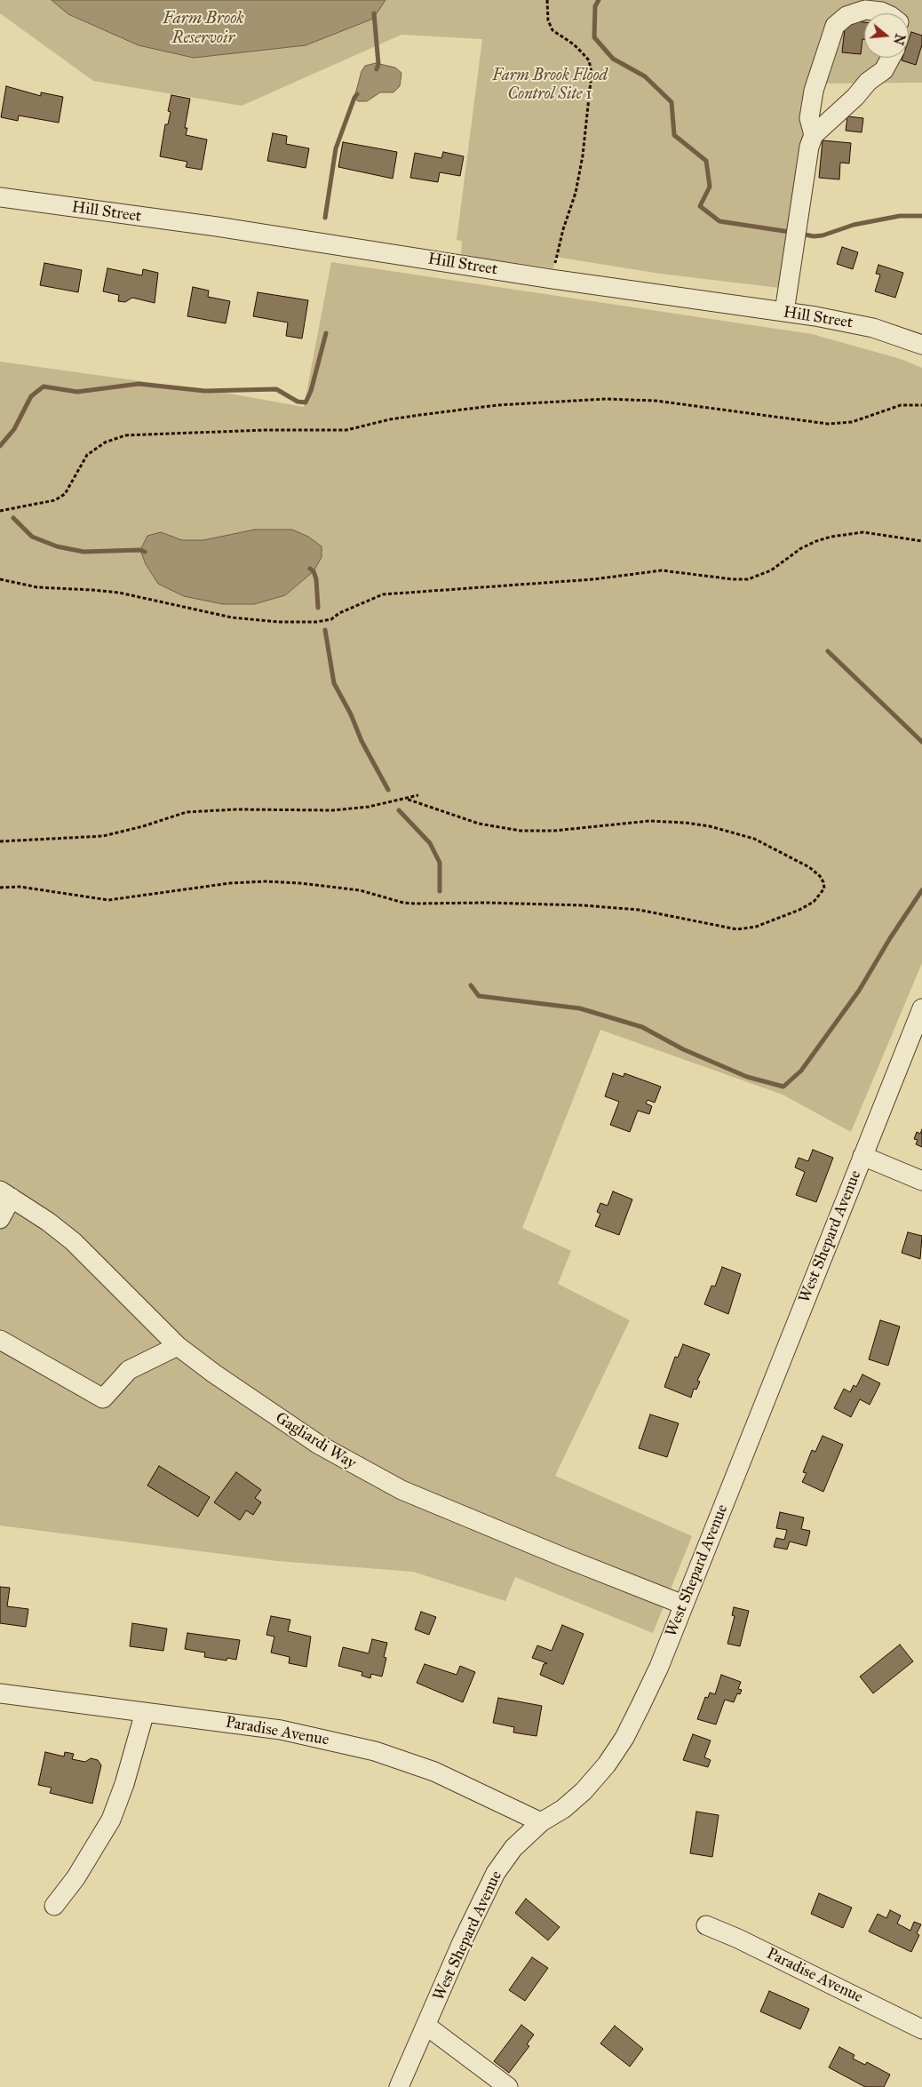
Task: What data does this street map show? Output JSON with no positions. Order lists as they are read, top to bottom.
{
  "streets": {
    "street": [
      "Hill Street",
      "West Shepard Avenue",
      "Gagliardi Way",
      "Paradise Avenue"
    ]
  },
  "crossings": [
    ["West Shepard Avenue", "Gagliardi Way"],
    ["West Shepard Avenue", "Paradise Avenue"]
  ],
  "water": ["Farm Brook Reservoir"],
  "parks": ["Farm Brook Flood Control Site 1"],
  "north": "right"
}
